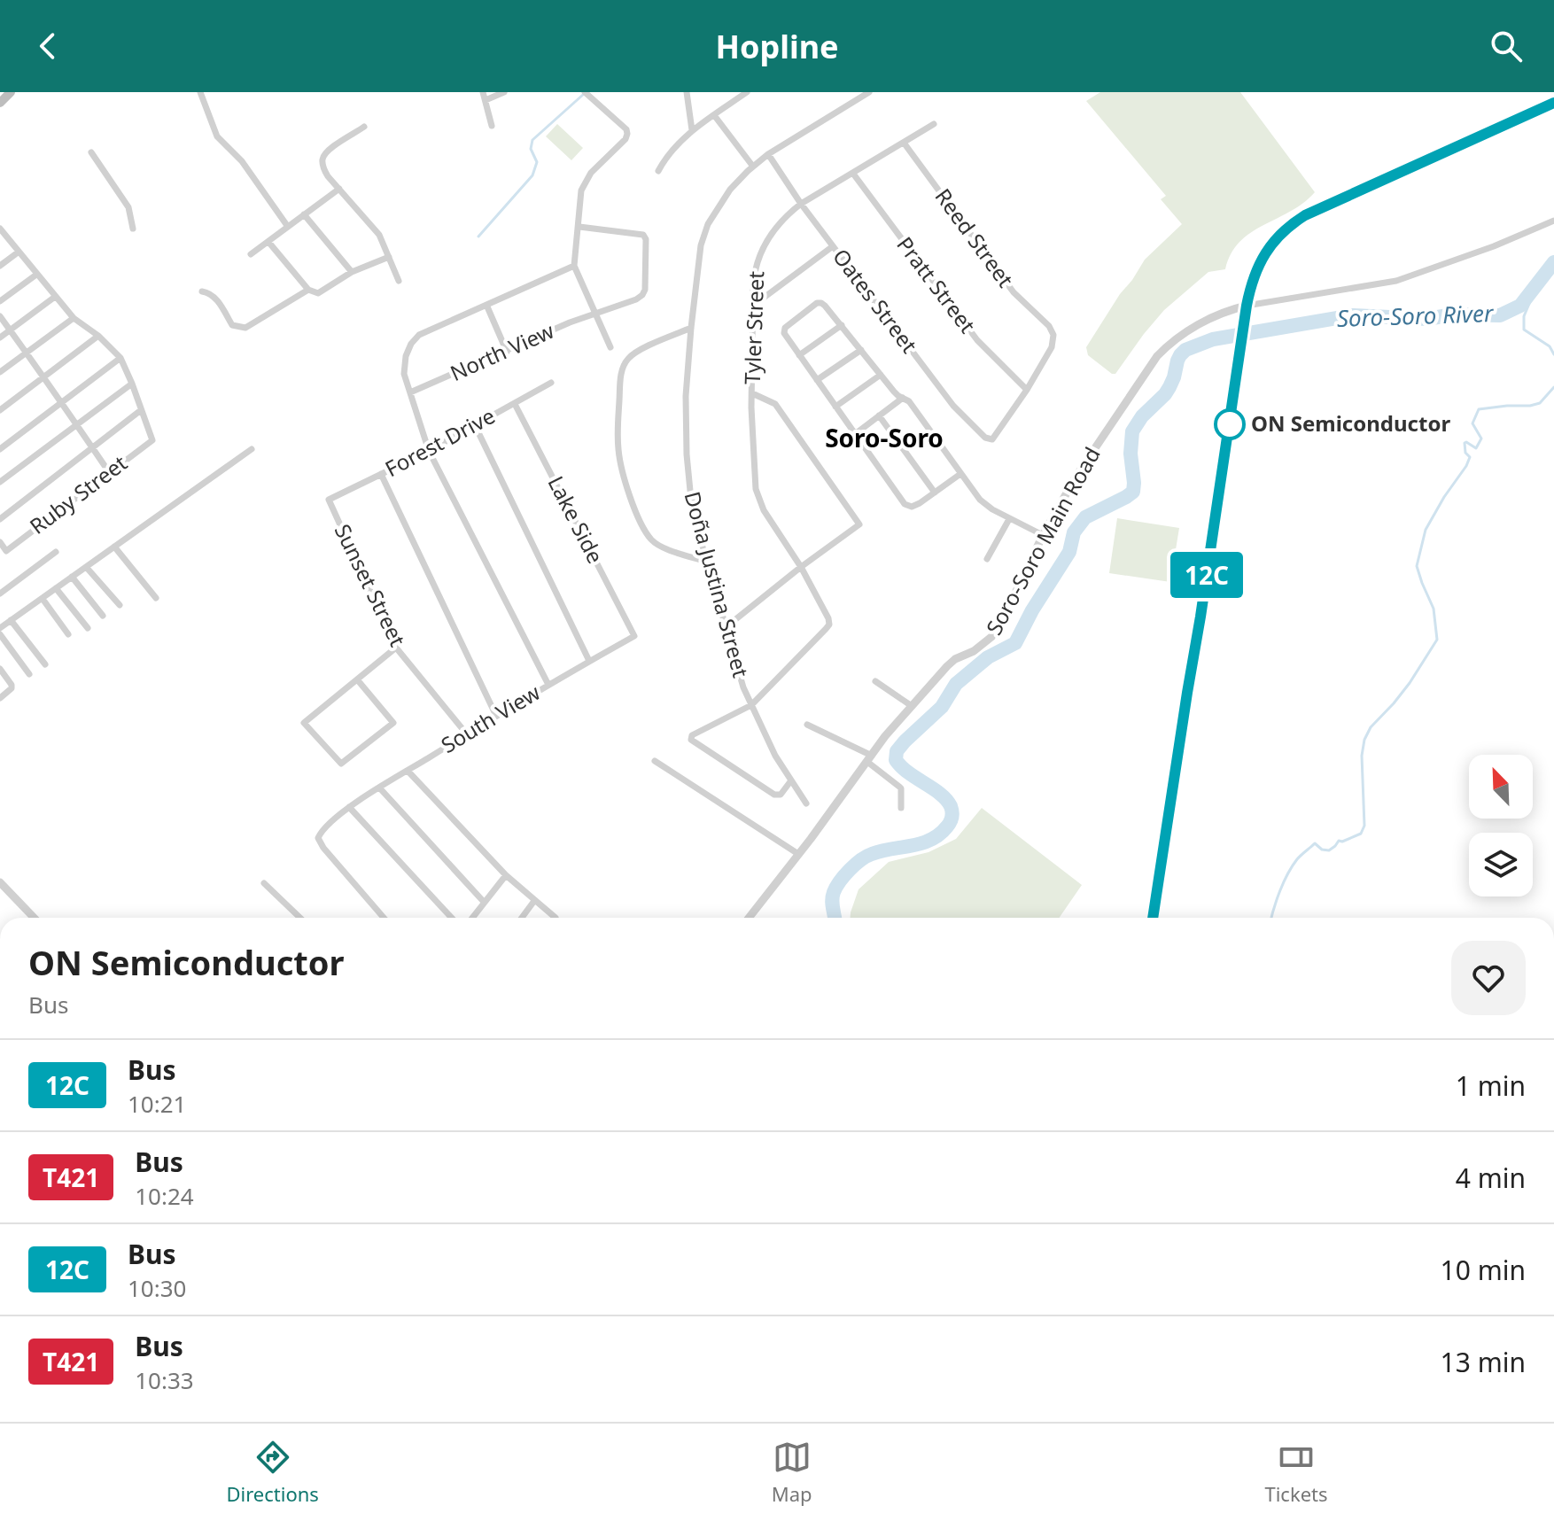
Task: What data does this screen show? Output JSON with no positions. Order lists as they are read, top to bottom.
{
  "streets": {
    "street": [
      "Reed Street",
      "Pratt Street",
      "Oates Street",
      "Tyler Street",
      "North View",
      "Forest Drive",
      "Ruby Street",
      "Lake Side",
      "Soro-Soro Main Road",
      "Doña Justina Street",
      "Sunset Street",
      "South View"
    ]
  },
  "crossings": [
    ["Reed Street", "Pratt Street"],
    ["Reed Street", "Oates Street"],
    ["Reed Street", "Tyler Street"],
    ["Pratt Street", "Oates Street"],
    ["Pratt Street", "Tyler Street"],
    ["Oates Street", "Tyler Street"],
    ["Oates Street", "Doña Justina Street"],
    ["Tyler Street", "Doña Justina Street"],
    ["Forest Drive", "Lake Side"],
    ["Forest Drive", "Sunset Street"],
    ["Lake Side", "South View"],
    ["Sunset Street", "South View"]
  ],
  "districts": ["Soro-Soro"],
  "water": ["Soro-Soro River"],
  "places": ["ON Semiconductor"],
  "lines": ["bus line 12C"],
  "north": "top left",
  "page": {
    "header": "Hopline",
    "on_map": "12C",
    "heading": ["ON Semiconductor", "Bus"],
    "list": [
      {
        "mark": "12C",
        "name": "Bus",
        "note": "10:21",
        "value": "1 min"
      },
      {
        "mark": "T421",
        "name": "Bus",
        "note": "10:24",
        "value": "4 min"
      },
      {
        "mark": "12C",
        "name": "Bus",
        "note": "10:30",
        "value": "10 min"
      },
      {
        "mark": "T421",
        "name": "Bus",
        "note": "10:33",
        "value": "13 min"
      }
    ],
    "tabs": ["Directions", "Map", "Tickets"]
  }
}
